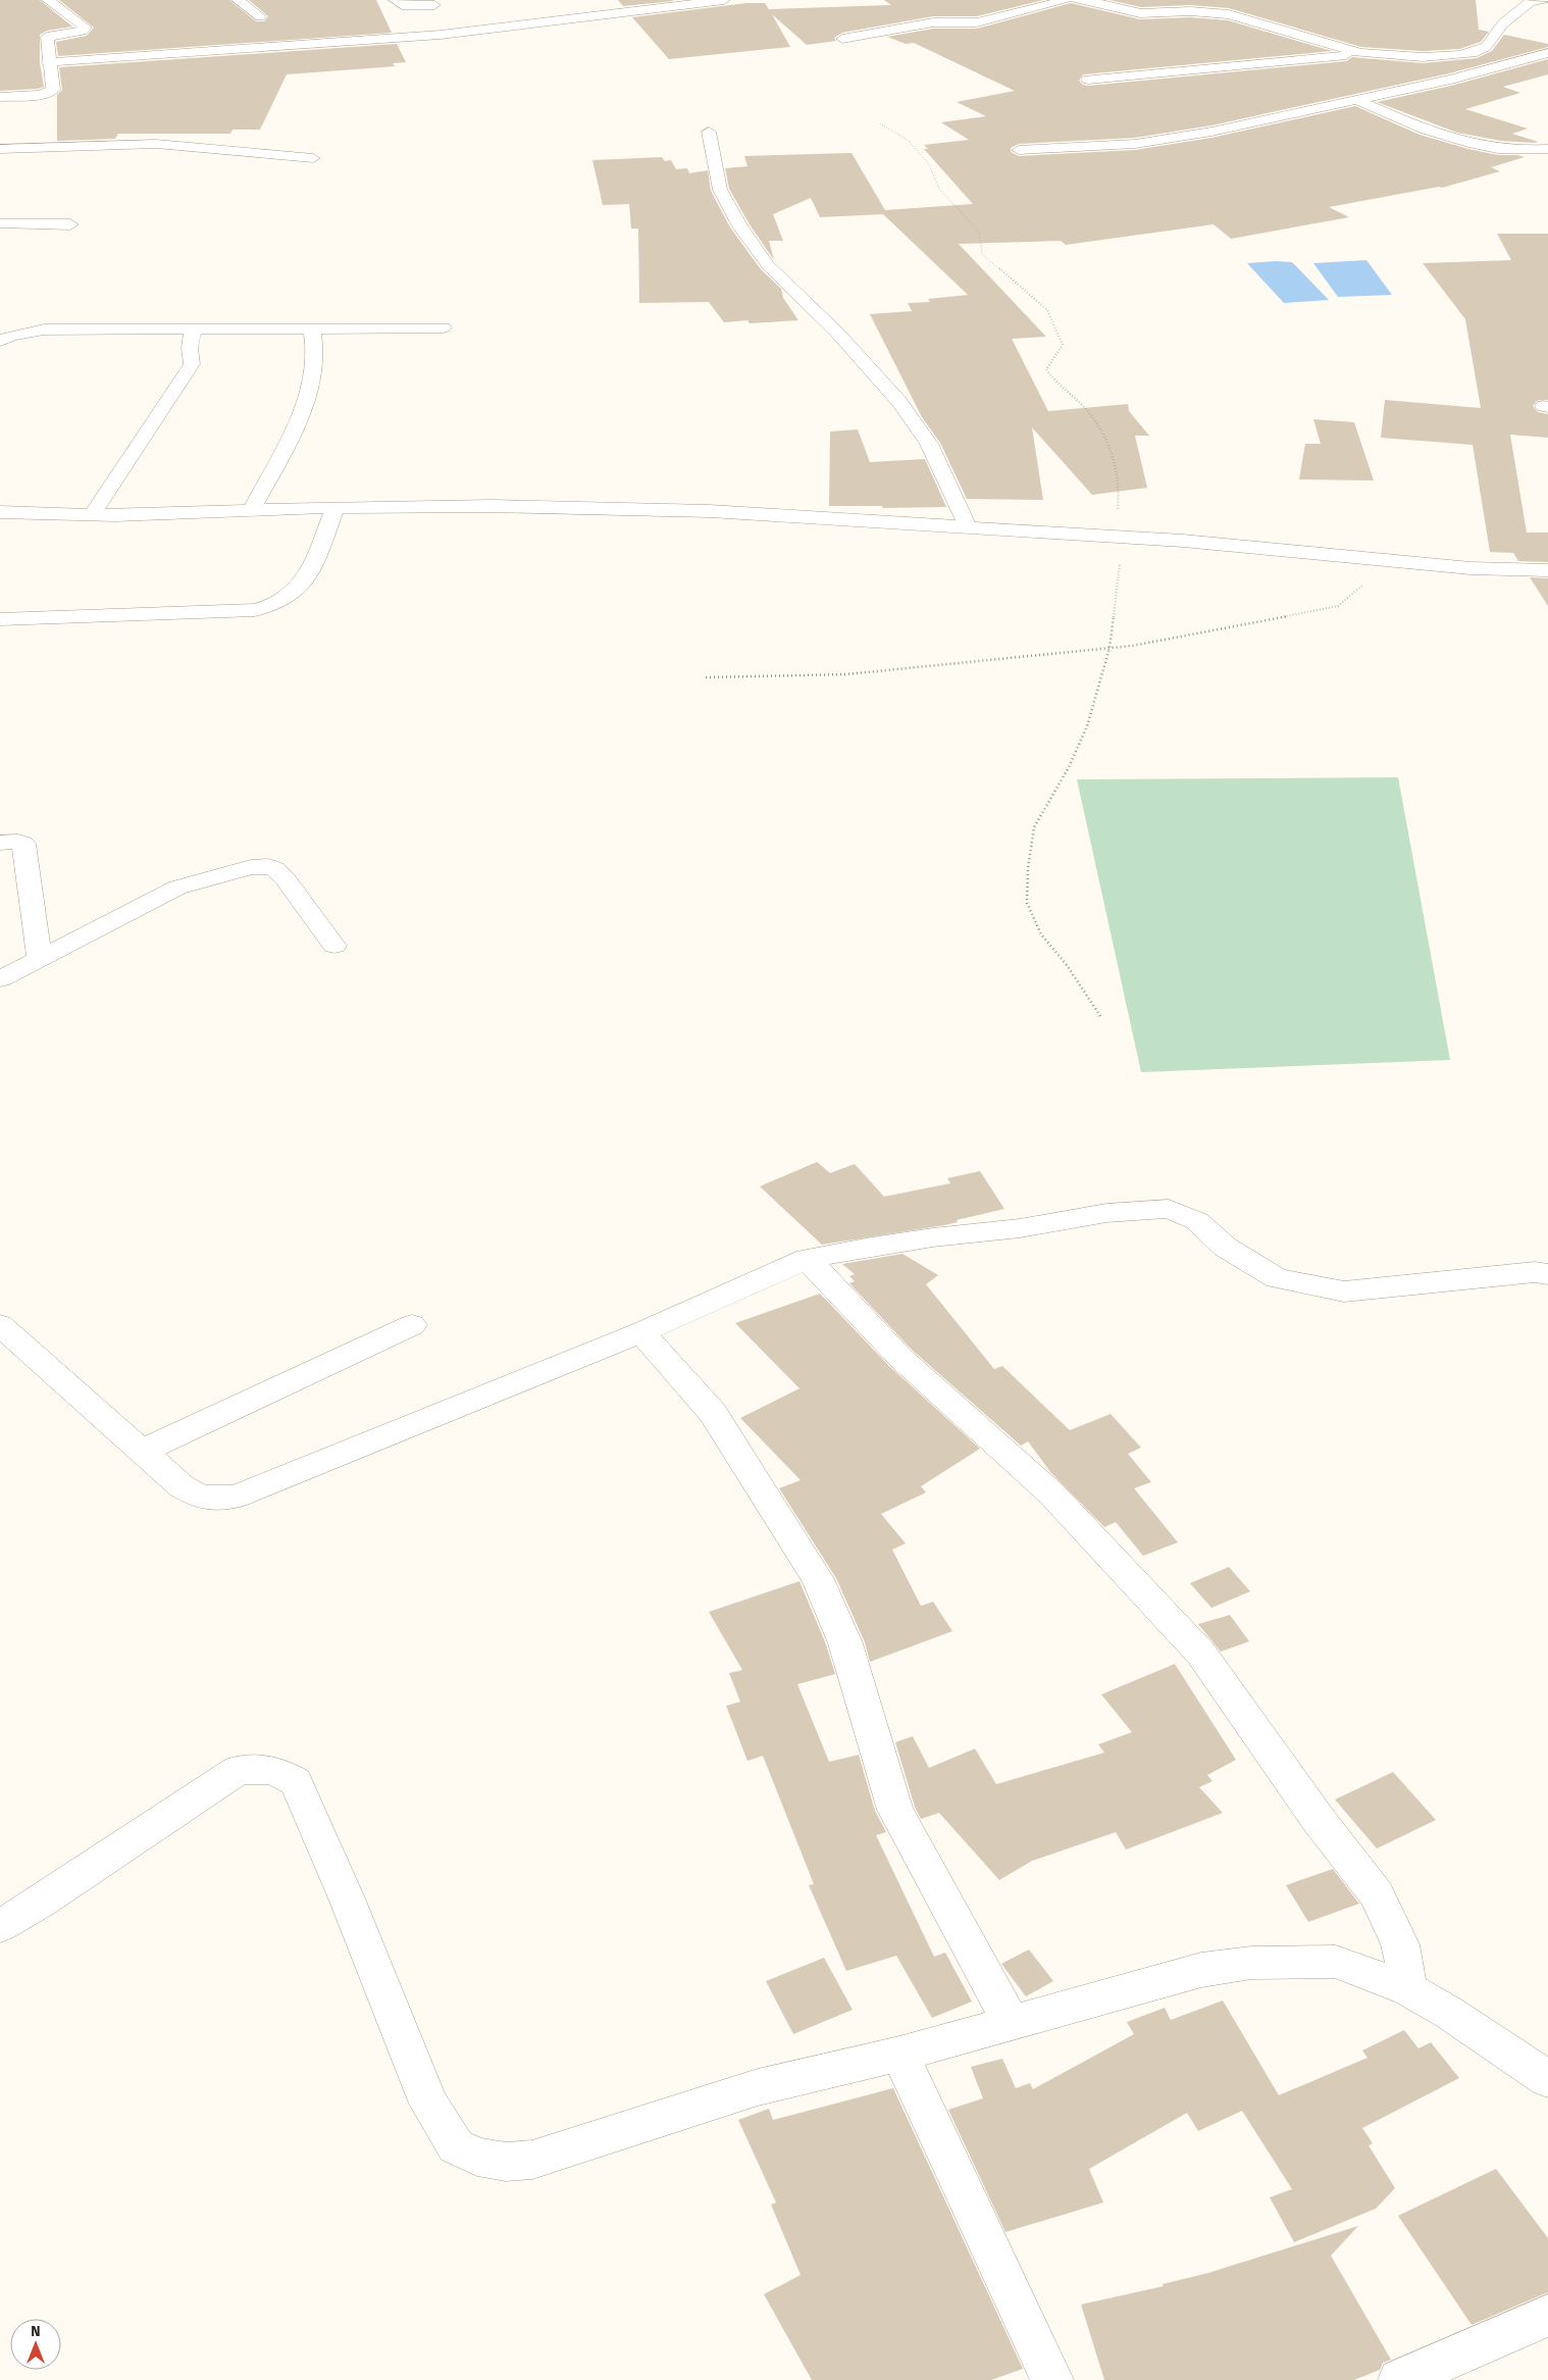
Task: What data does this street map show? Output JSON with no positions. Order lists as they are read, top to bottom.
{
  "north": "top"
}
